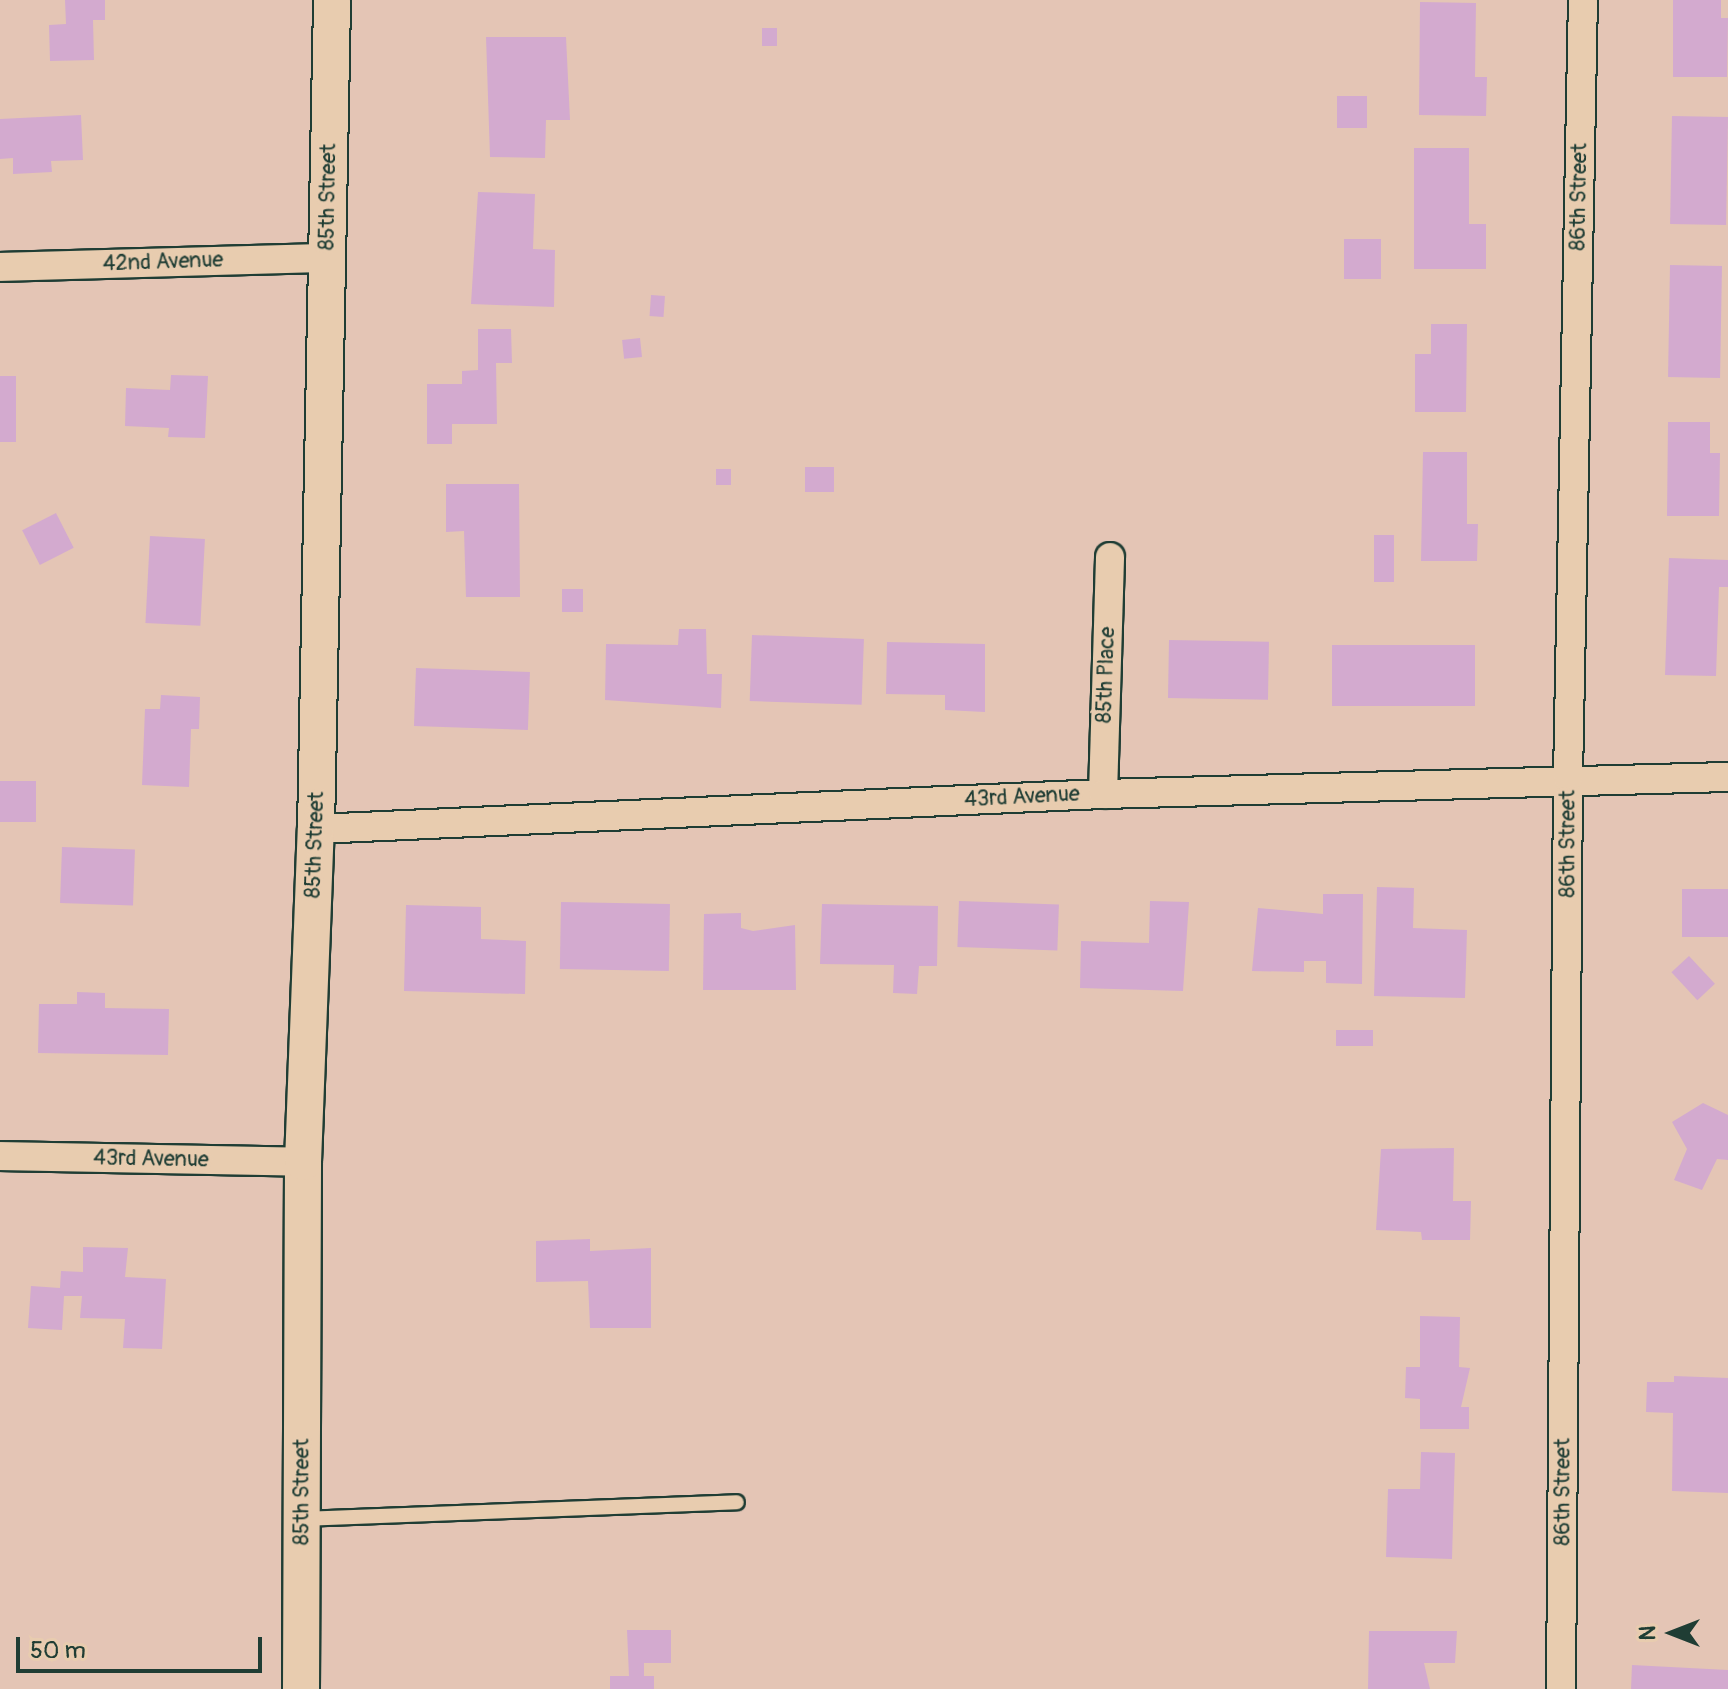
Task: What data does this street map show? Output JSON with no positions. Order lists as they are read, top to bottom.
{
  "streets": {
    "street": [
      "85th Street",
      "86th Street",
      "42nd Avenue",
      "85th Place",
      "43rd Avenue"
    ]
  },
  "crossings": [
    ["85th Street", "42nd Avenue"],
    ["85th Street", "43rd Avenue"],
    ["86th Street", "43rd Avenue"],
    ["85th Place", "43rd Avenue"]
  ],
  "scale_bar": "50 m",
  "north": "left"
}
